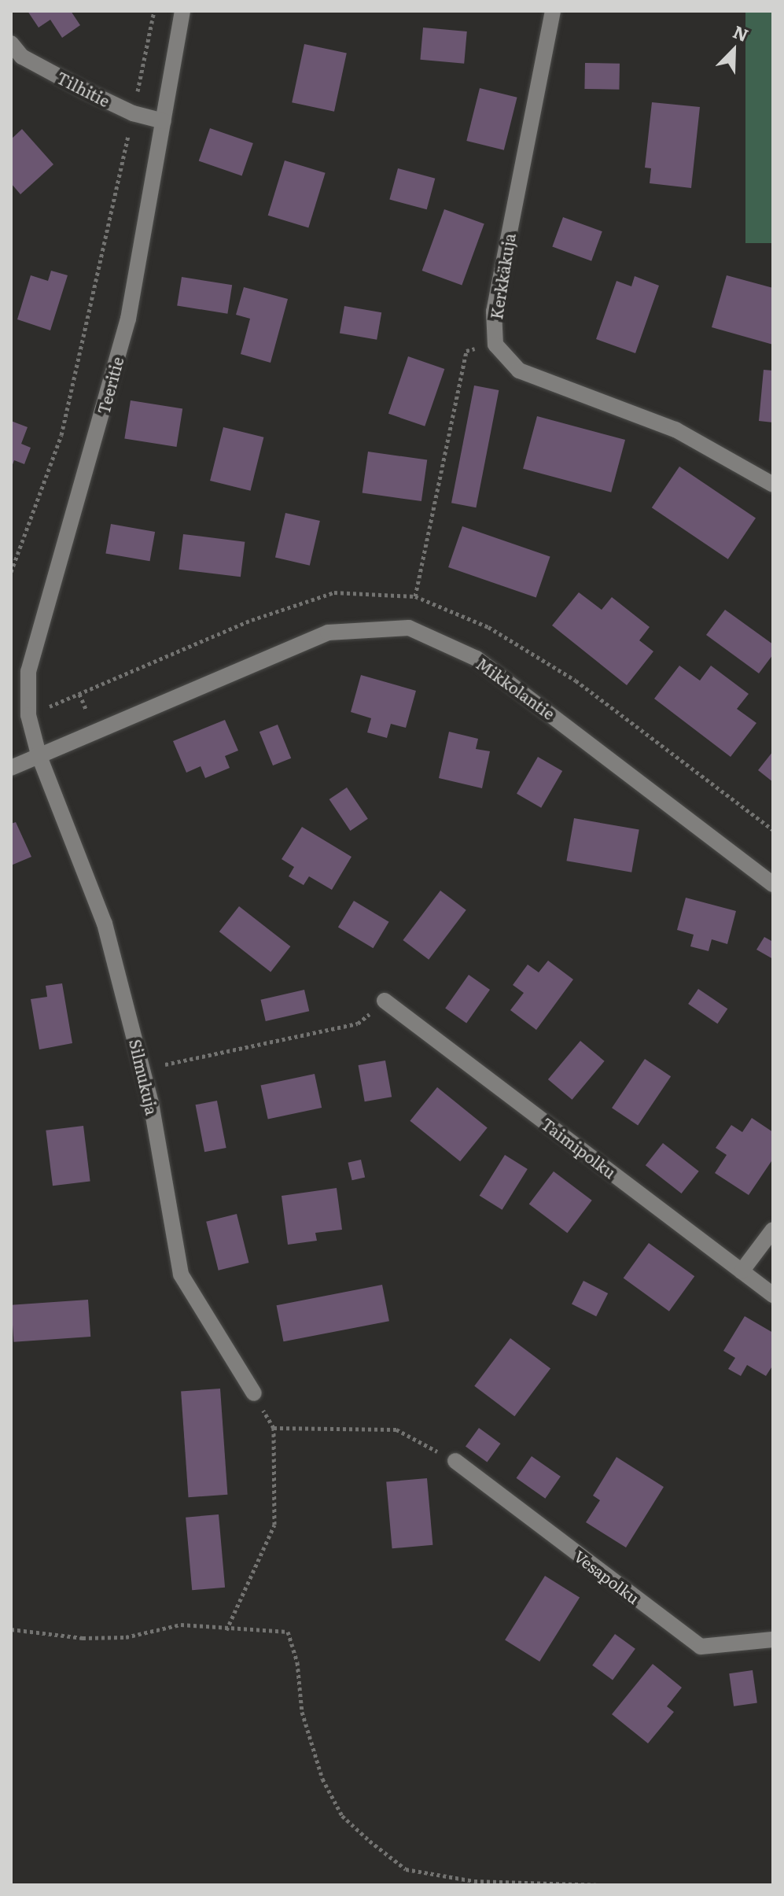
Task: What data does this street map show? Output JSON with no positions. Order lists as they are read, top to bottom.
{
  "streets": {
    "street": [
      "Tilhitie",
      "Kerkkäkuja",
      "Teeritie",
      "Mikkolantie",
      "Silmukuja",
      "Taimipolku",
      "Vesapolku"
    ]
  },
  "crossings": [
    ["Tilhitie", "Teeritie"],
    ["Teeritie", "Mikkolantie"],
    ["Teeritie", "Silmukuja"],
    ["Mikkolantie", "Silmukuja"]
  ],
  "north": "top right"
}
